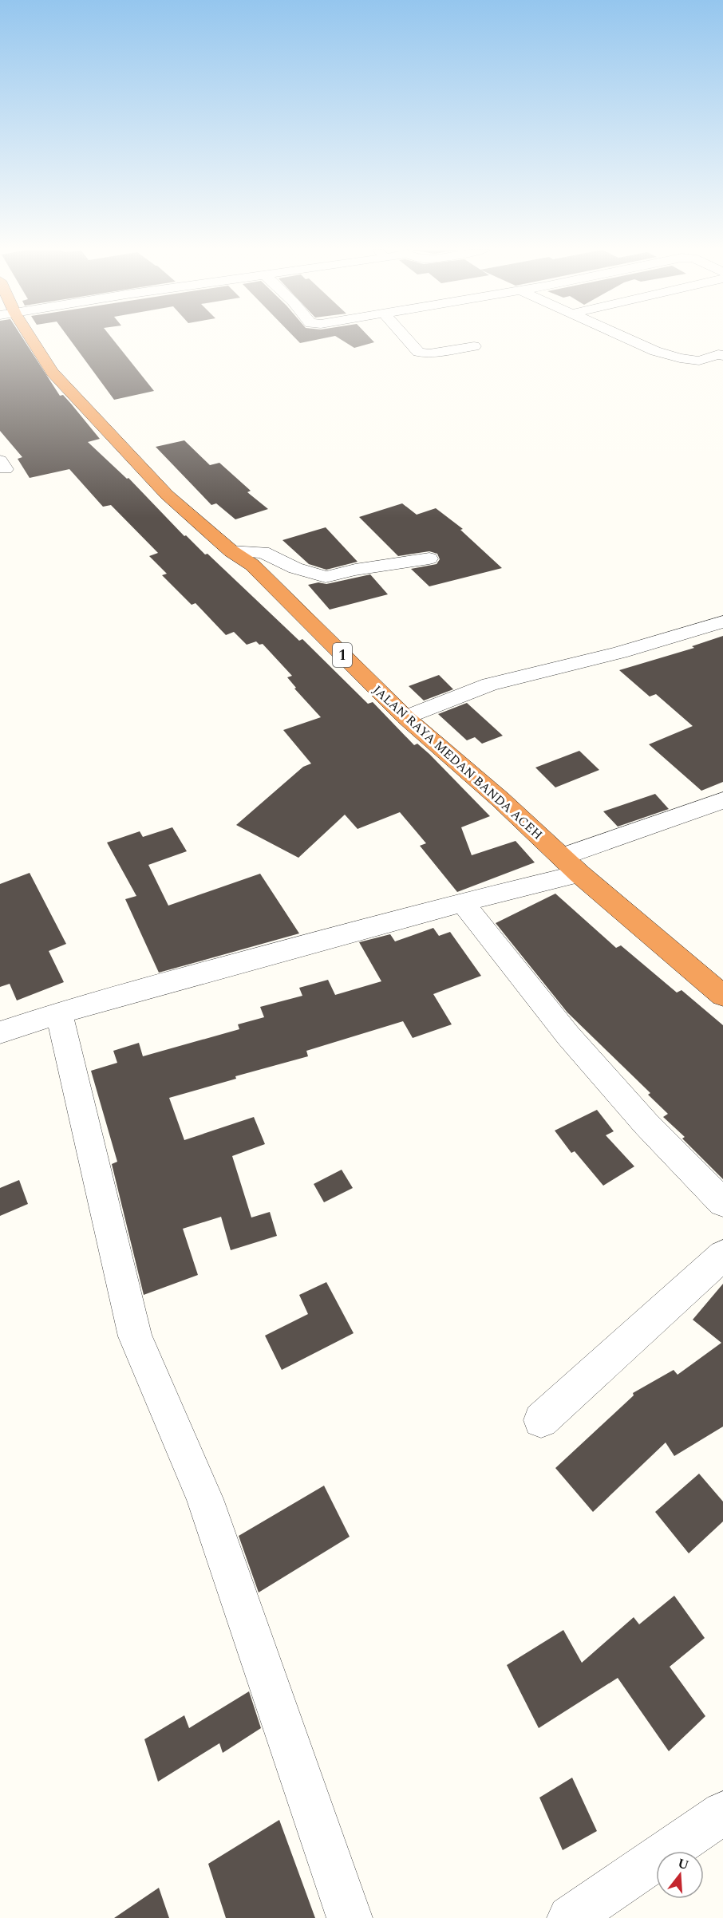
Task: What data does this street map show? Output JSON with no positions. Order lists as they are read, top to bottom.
{
  "streets": {
    "highway": ["1", "JALAN RAYA MEDAN BANDA ACEH"]
  },
  "north": "top"
}
